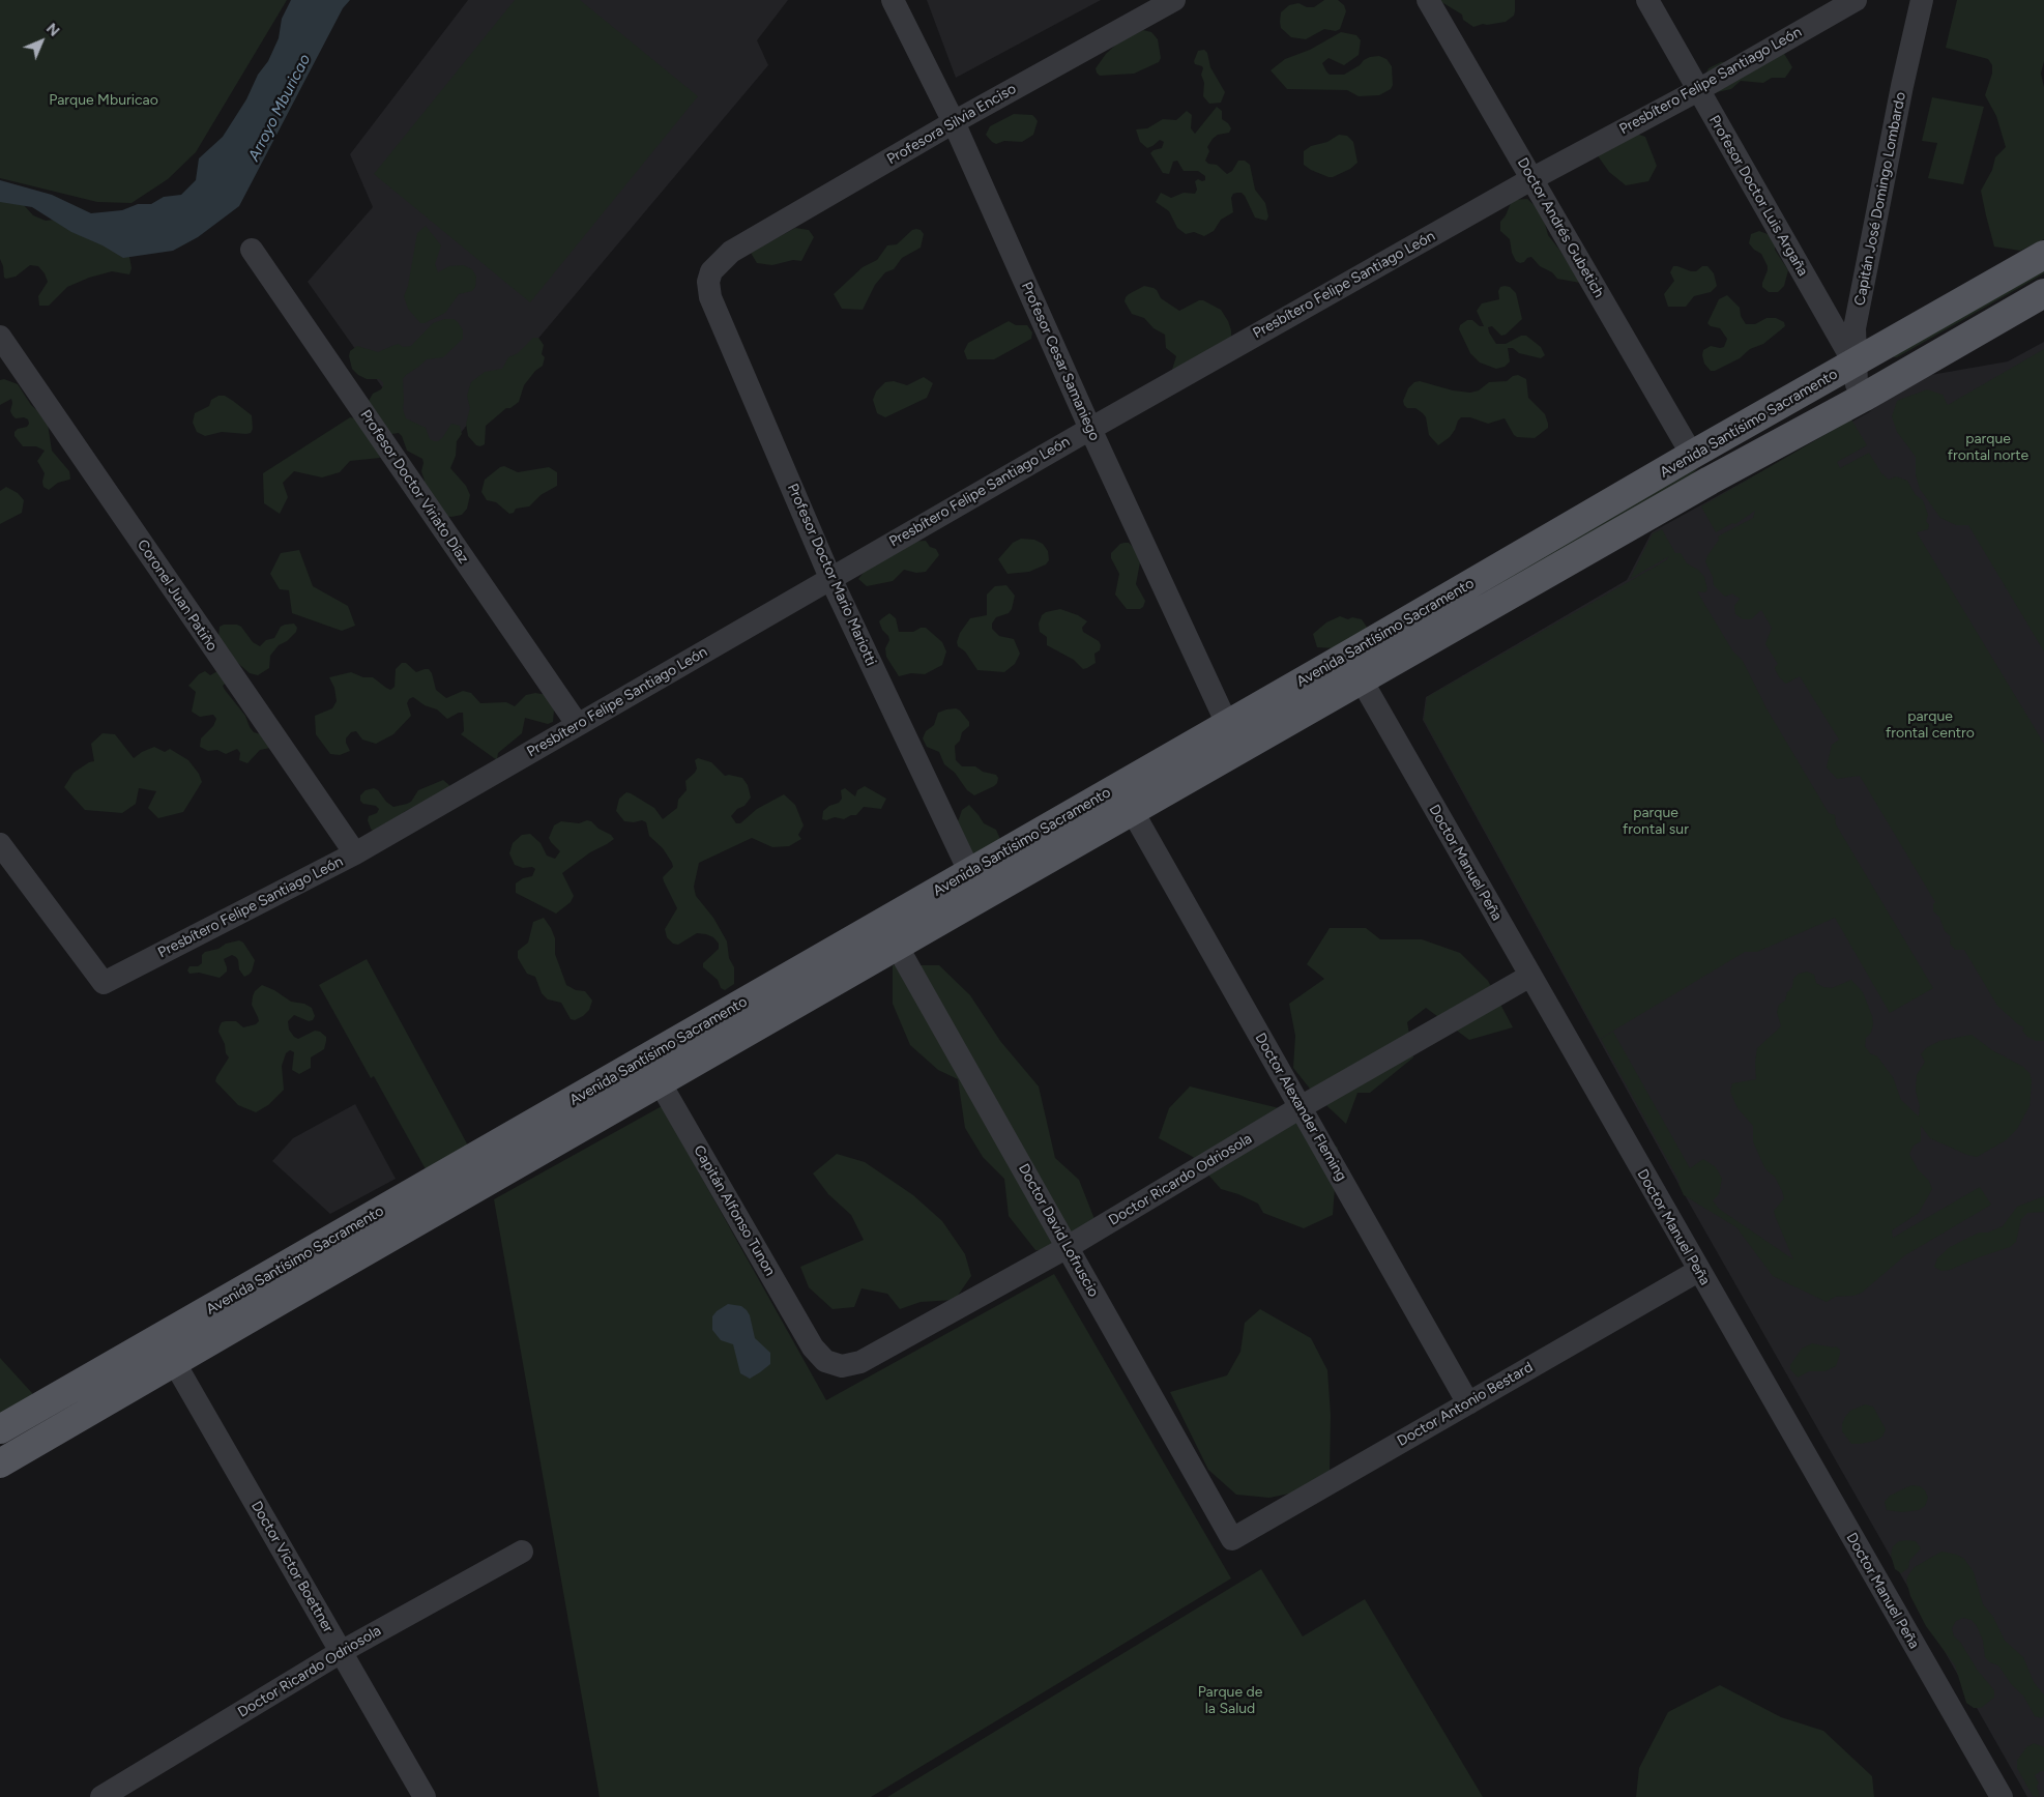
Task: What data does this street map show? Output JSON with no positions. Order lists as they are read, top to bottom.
{
  "streets": {
    "main road": ["Avenida Santísimo Sacramento"],
    "street": [
      "Presbítero Felipe Santiago León",
      "Profesora Silvia Enciso",
      "Profesor Doctor Luis Argaña",
      "Capitán José Domingo Lombardo",
      "Doctor Andrés Gubetich",
      "Profesor Cesar Samaniego",
      "Profesor Doctor Viriato Díaz",
      "Profesor Doctor Mario Mariotti",
      "Coronel Juan Patiño",
      "Doctor Manuel Peña",
      "Doctor Alexander Fleming",
      "Doctor Ricardo Odriosola",
      "Capitán Alfonso Tunon",
      "Doctor David Lofruscio",
      "Doctor Antonio Bestard",
      "Doctor Victor Boettner"
    ]
  },
  "crossings": [
    ["Presbítero Felipe Santiago León", "Profesor Doctor Luis Argaña"],
    ["Presbítero Felipe Santiago León", "Doctor Andrés Gubetich"],
    ["Presbítero Felipe Santiago León", "Profesor Cesar Samaniego"],
    ["Presbítero Felipe Santiago León", "Profesor Doctor Viriato Díaz"],
    ["Presbítero Felipe Santiago León", "Profesor Doctor Mario Mariotti"],
    ["Presbítero Felipe Santiago León", "Coronel Juan Patiño"],
    ["Profesora Silvia Enciso", "Profesor Cesar Samaniego"],
    ["Profesora Silvia Enciso", "Profesor Doctor Mario Mariotti"],
    ["Profesor Doctor Luis Argaña", "Capitán José Domingo Lombardo"],
    ["Profesor Doctor Luis Argaña", "Avenida Santísimo Sacramento"],
    ["Capitán José Domingo Lombardo", "Avenida Santísimo Sacramento"],
    ["Doctor Andrés Gubetich", "Avenida Santísimo Sacramento"],
    ["Profesor Cesar Samaniego", "Avenida Santísimo Sacramento"],
    ["Avenida Santísimo Sacramento", "Profesor Doctor Mario Mariotti"],
    ["Avenida Santísimo Sacramento", "Doctor Manuel Peña"],
    ["Avenida Santísimo Sacramento", "Doctor Alexander Fleming"],
    ["Avenida Santísimo Sacramento", "Capitán Alfonso Tunon"],
    ["Avenida Santísimo Sacramento", "Doctor David Lofruscio"],
    ["Avenida Santísimo Sacramento", "Doctor Victor Boettner"],
    ["Doctor Manuel Peña", "Doctor Ricardo Odriosola"],
    ["Doctor Manuel Peña", "Doctor Antonio Bestard"],
    ["Doctor Alexander Fleming", "Doctor Ricardo Odriosola"],
    ["Doctor Alexander Fleming", "Doctor Antonio Bestard"],
    ["Doctor Ricardo Odriosola", "Capitán Alfonso Tunon"],
    ["Doctor Ricardo Odriosola", "Doctor David Lofruscio"],
    ["Doctor Ricardo Odriosola", "Doctor Victor Boettner"],
    ["Doctor David Lofruscio", "Doctor Antonio Bestard"]
  ],
  "water": ["Arroyo Mburicao"],
  "parks": [
    "Parque Mburicao",
    "parque frontal norte",
    "parque frontal centro",
    "parque frontal sur",
    "Parque de la Salud"
  ],
  "north": "top right"
}
